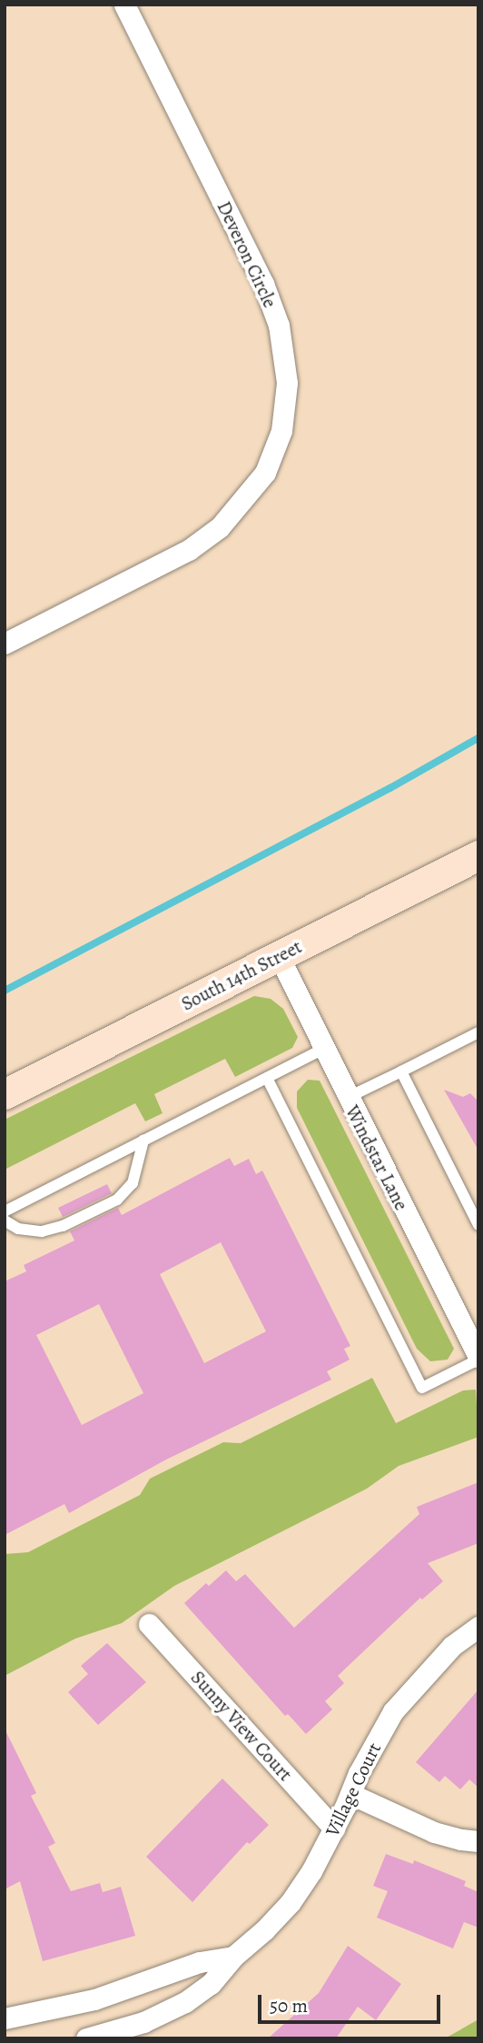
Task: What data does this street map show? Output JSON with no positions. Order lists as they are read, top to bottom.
{
  "streets": {
    "main road": ["South 14th Street"],
    "street": [
      "Deveron Circle",
      "Windstar Lane",
      "Sunny View Court",
      "Village Court"
    ]
  },
  "crossings": [
    ["South 14th Street", "Windstar Lane"],
    ["Sunny View Court", "Village Court"]
  ],
  "scale_bar": "50 m"
}
